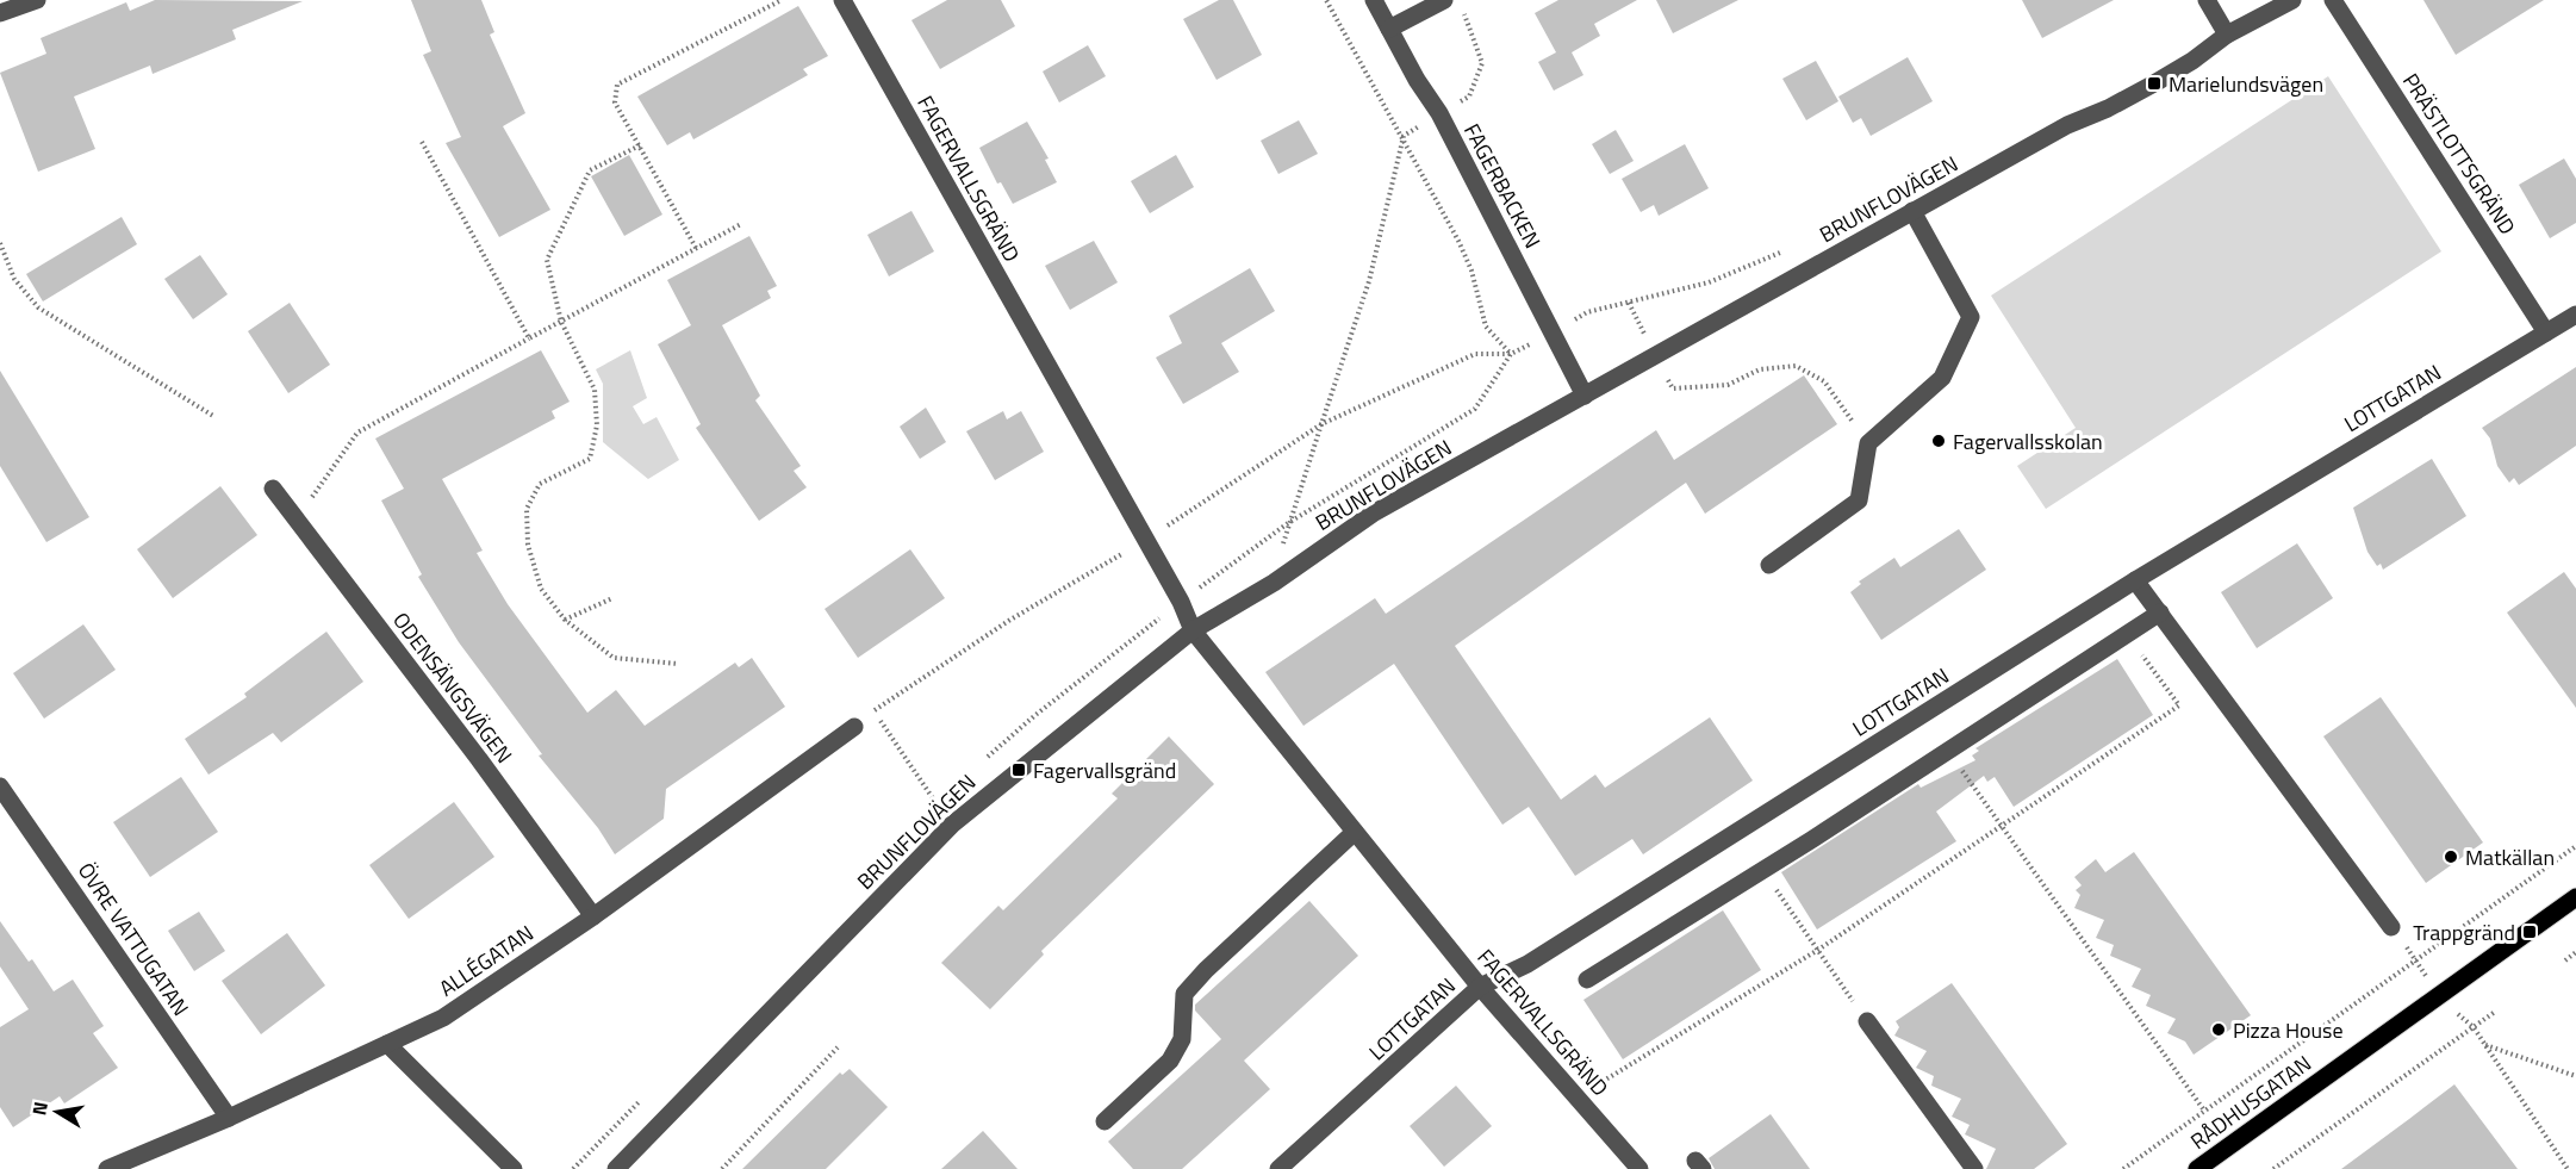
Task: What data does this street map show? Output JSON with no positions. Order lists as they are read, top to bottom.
{
  "streets": {
    "main road": ["RÅDHUSGATAN"],
    "street": [
      "PRÄSTLOTTSGRÄND",
      "FAGERVALLSGRÄND",
      "FAGERBACKEN",
      "BRUNFLOVÄGEN",
      "LOTTGATAN",
      "ODENSÄNGSVÄGEN",
      "ÖVRE VATTUGATAN",
      "ALLÉGATAN"
    ]
  },
  "crossings": [
    ["PRÄSTLOTTSGRÄND", "LOTTGATAN"],
    ["FAGERVALLSGRÄND", "BRUNFLOVÄGEN"],
    ["FAGERVALLSGRÄND", "LOTTGATAN"],
    ["FAGERBACKEN", "BRUNFLOVÄGEN"],
    ["ODENSÄNGSVÄGEN", "ALLÉGATAN"],
    ["ÖVRE VATTUGATAN", "ALLÉGATAN"]
  ],
  "places": {
    "transit": ["Marielundsvägen", "Fagervallsgränd", "Trappgränd"],
    "other": ["Fagervallsskolan", "Matkällan", "Pizza House"]
  },
  "north": "left"
}
